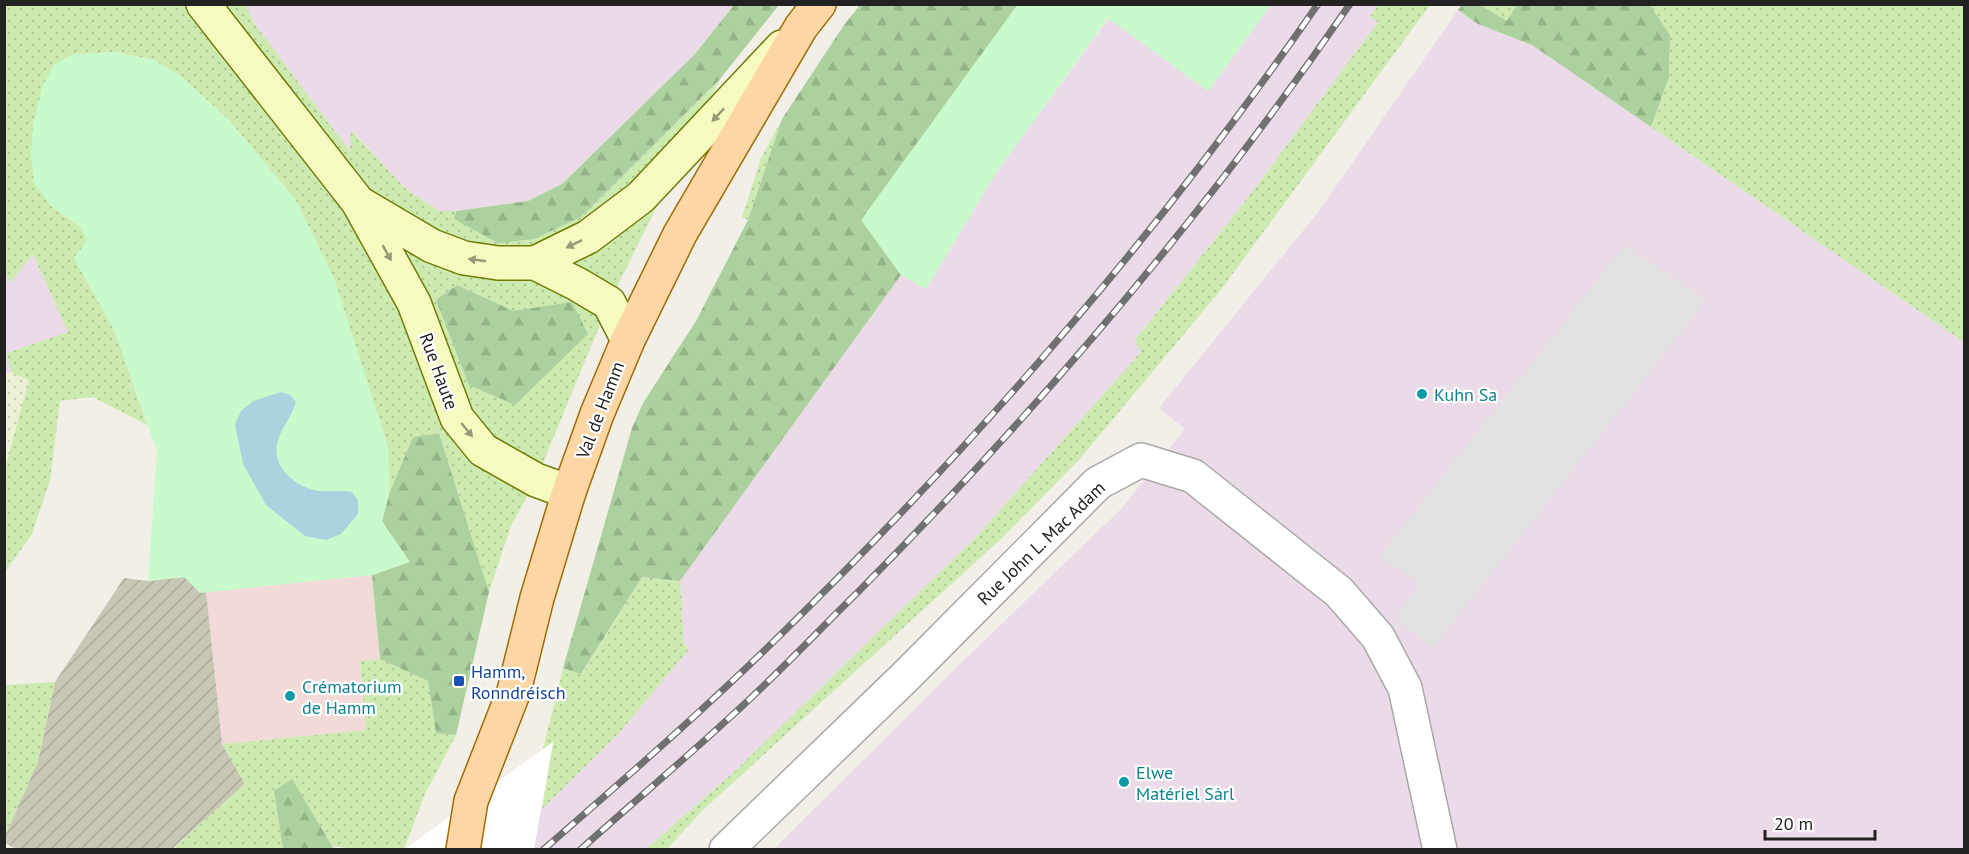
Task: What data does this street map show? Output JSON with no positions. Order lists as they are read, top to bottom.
{
  "streets": {
    "main road": ["Rue Haute", "Val de Hamm"],
    "street": ["Rue John L. Mac Adam"]
  },
  "crossings": [
    ["Rue Haute", "Val de Hamm"]
  ],
  "places": {
    "other": ["Kuhn Sa", "Crématorium de Hamm", "Elwe Matériel Sàrl"],
    "transit": ["Hamm, Ronndréisch"]
  },
  "scale_bar": "20 m"
}
